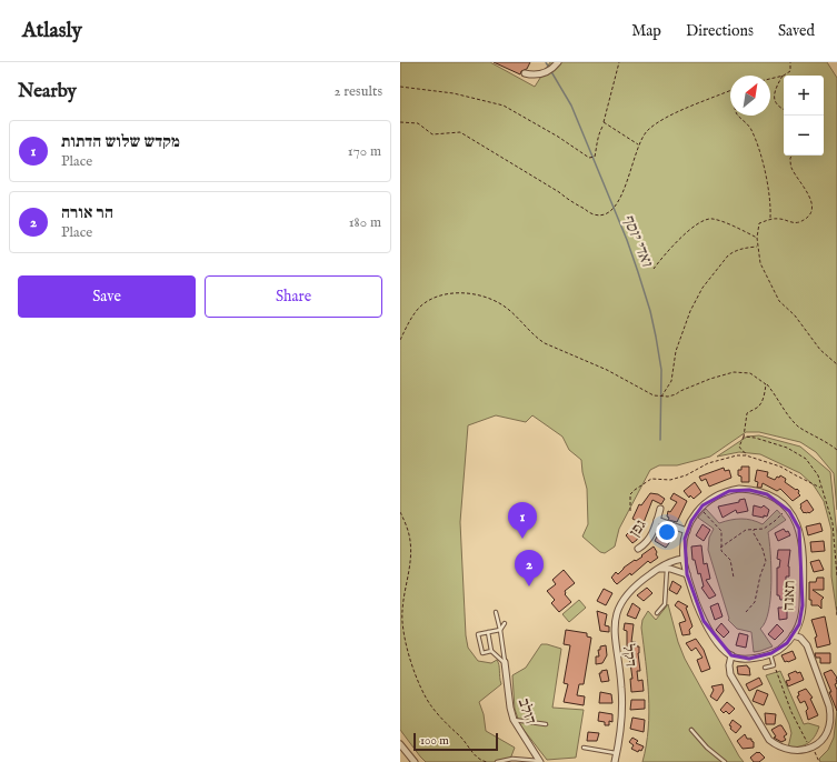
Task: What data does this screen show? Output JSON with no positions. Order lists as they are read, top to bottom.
{
  "streets": {
    "street": [
      "גפן",
      "תאנה",
      "דקל",
      "דולב"
    ]
  },
  "crossings": [
    ["גפן", "תאנה"],
    ["תאנה", "דקל"]
  ],
  "water": ["ואדי יוסף"],
  "scale_bar": "100 m",
  "north": "top right",
  "page": {
    "header": "Atlasly",
    "nav": ["Map", "Directions", "Saved"],
    "heading": ["Nearby", "2 results"],
    "map_buttons": ["+", "−"],
    "list": [
      {
        "mark": "1",
        "name": "מקדש שלוש הדתות",
        "note": "Place",
        "value": "170 m"
      },
      {
        "mark": "2",
        "name": "הר אורה",
        "note": "Place",
        "value": "180 m"
      }
    ],
    "buttons": ["Save", "Share"],
    "pins": ["1", "2"],
    "scale": "100 m"
  }
}
